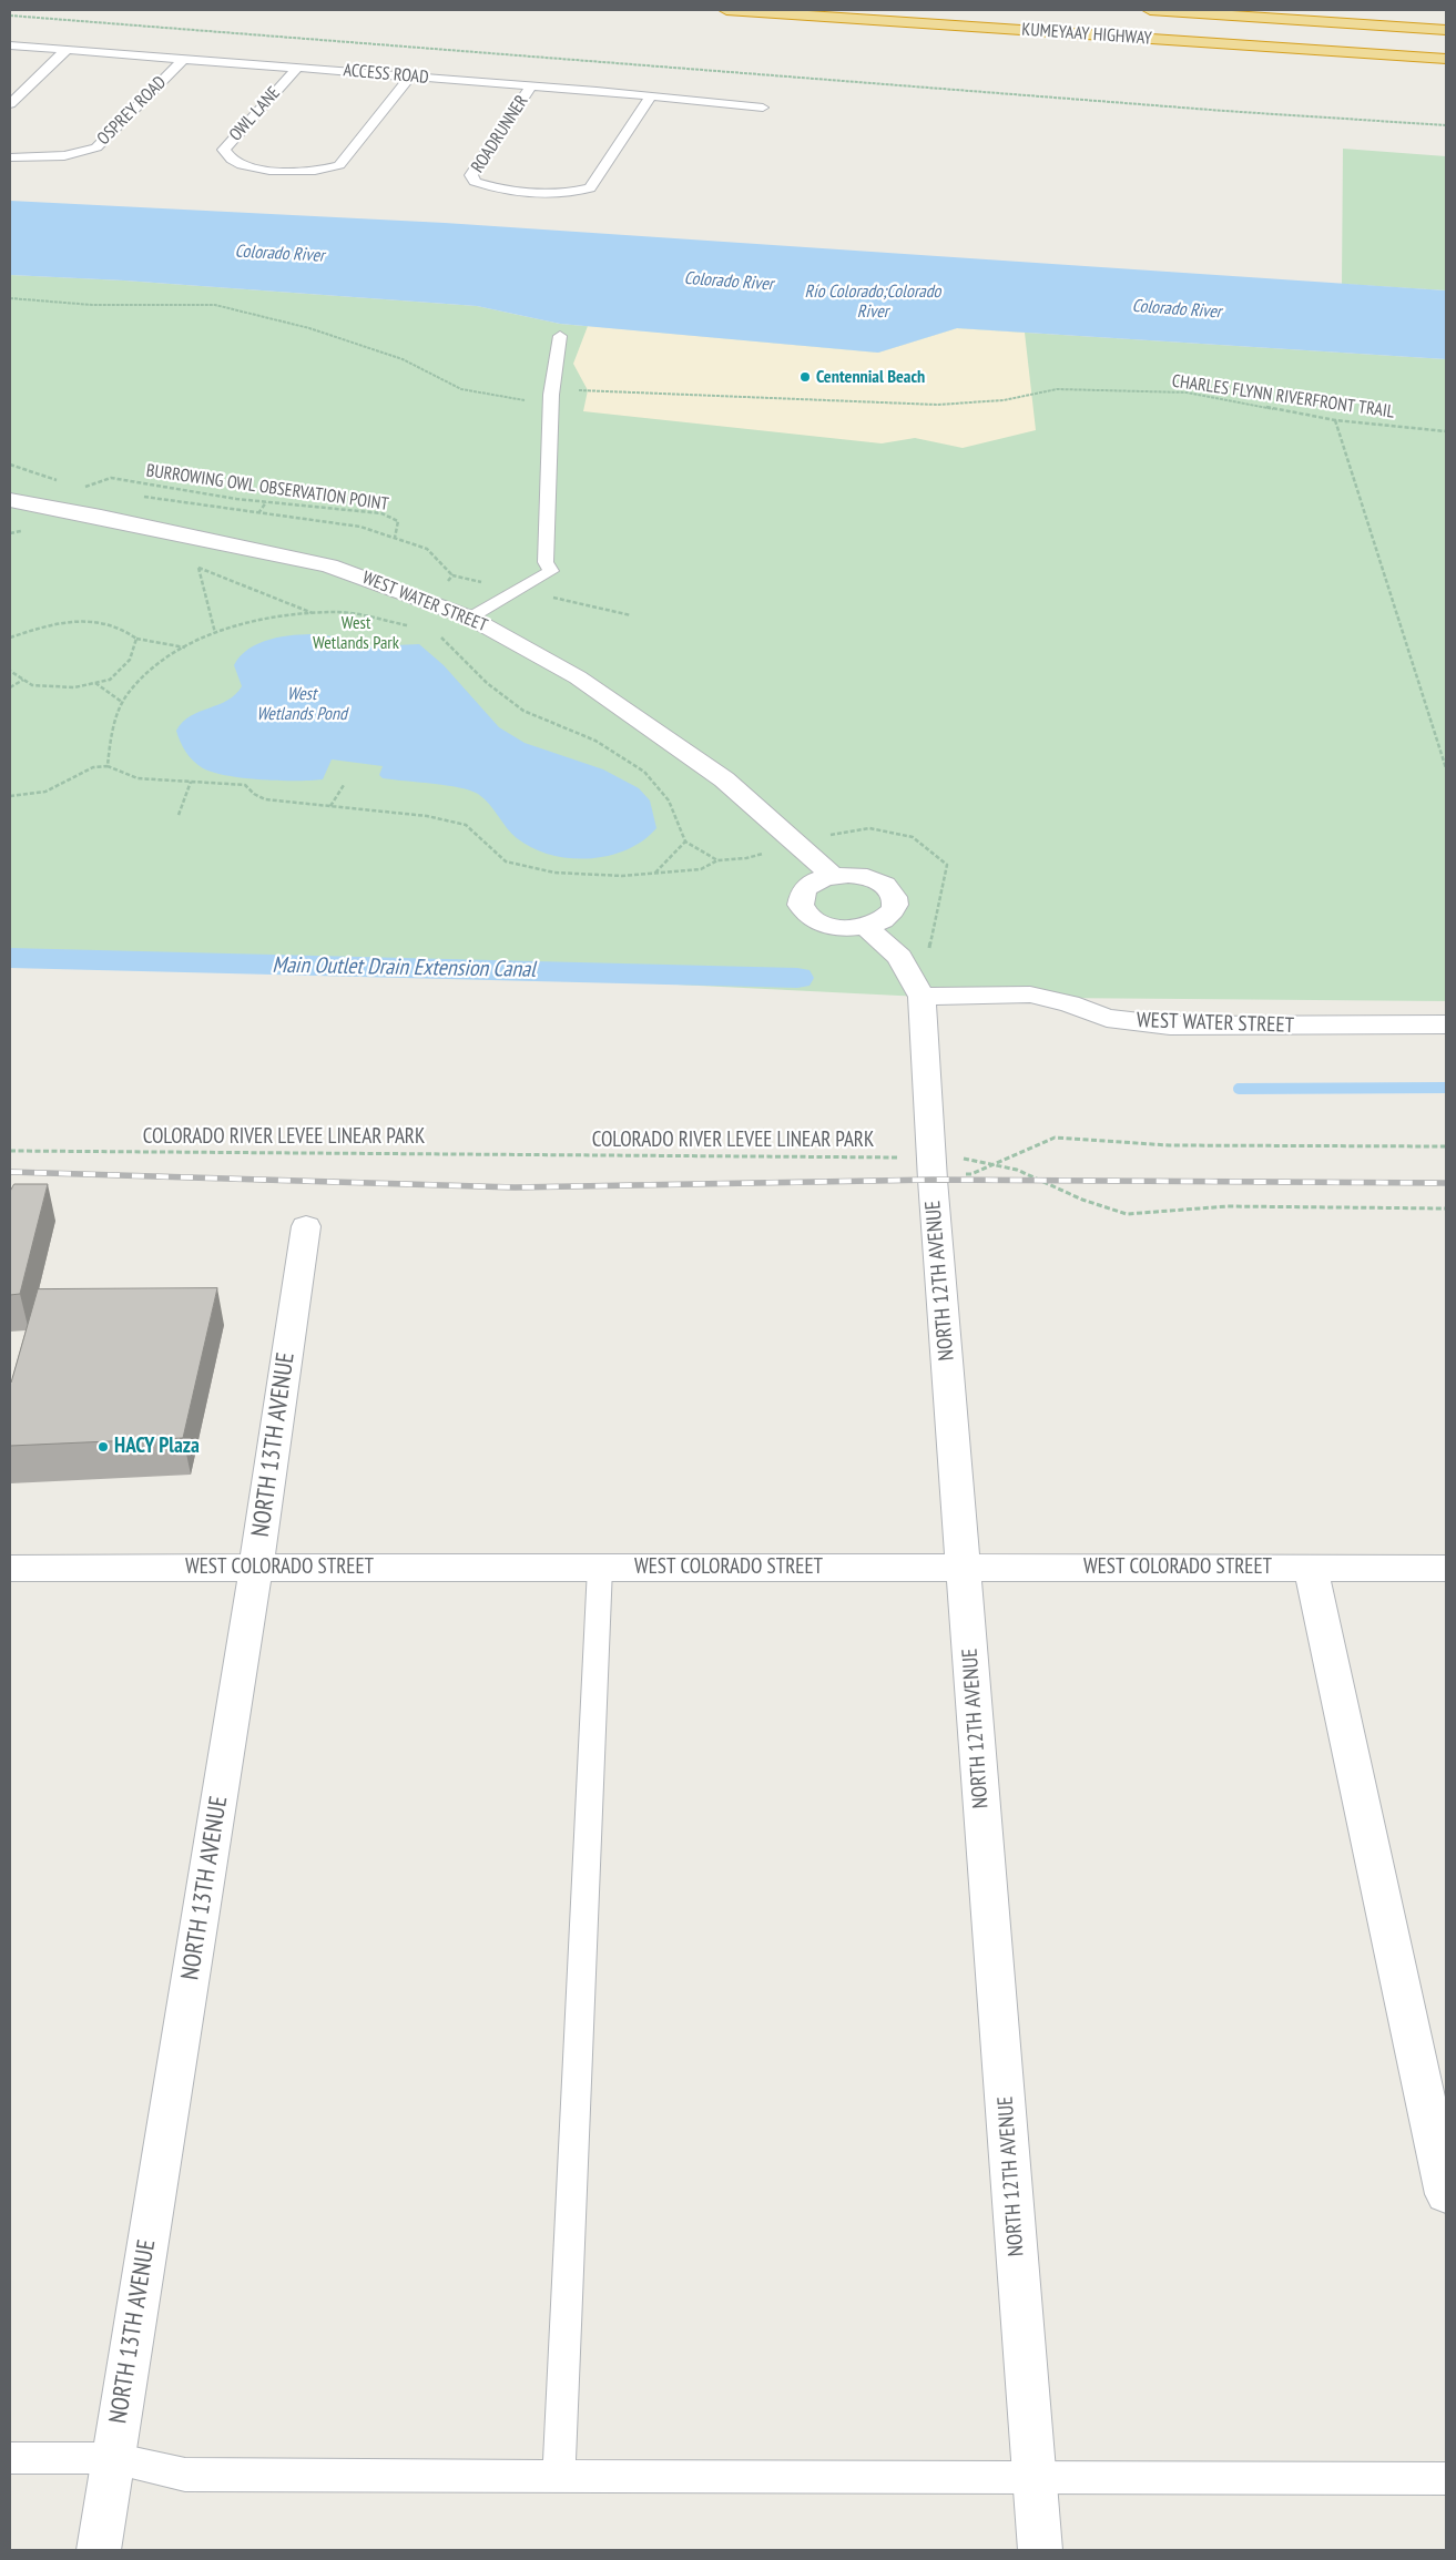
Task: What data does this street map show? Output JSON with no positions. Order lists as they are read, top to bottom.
{
  "streets": {
    "highway": ["KUMEYAAY HIGHWAY"],
    "street": [
      "WEST WATER STREET",
      "NORTH 12TH AVENUE",
      "NORTH 13TH AVENUE",
      "WEST COLORADO STREET"
    ],
    "lane": [
      "ACCESS ROAD",
      "OSPREY ROAD",
      "OWL LANE",
      "ROADRUNNER"
    ],
    "path": ["CHARLES FLYNN RIVERFRONT TRAIL", "BURROWING OWL OBSERVATION POINT", "COLORADO RIVER LEVEE LINEAR PARK"]
  },
  "crossings": [
    ["ACCESS ROAD", "OSPREY ROAD"],
    ["ACCESS ROAD", "OWL LANE"],
    ["ACCESS ROAD", "ROADRUNNER"],
    ["WEST WATER STREET", "NORTH 12TH AVENUE"],
    ["COLORADO RIVER LEVEE LINEAR PARK", "NORTH 12TH AVENUE"],
    ["NORTH 12TH AVENUE", "WEST COLORADO STREET"],
    ["NORTH 13TH AVENUE", "WEST COLORADO STREET"]
  ],
  "water": [
    "Colorado River",
    "Río Colorado;Colorado River",
    "West Wetlands Pond",
    "Main Outlet Drain Extension Canal"
  ],
  "parks": ["West Wetlands Park"],
  "places": ["Centennial Beach", "HACY Plaza"]
}
